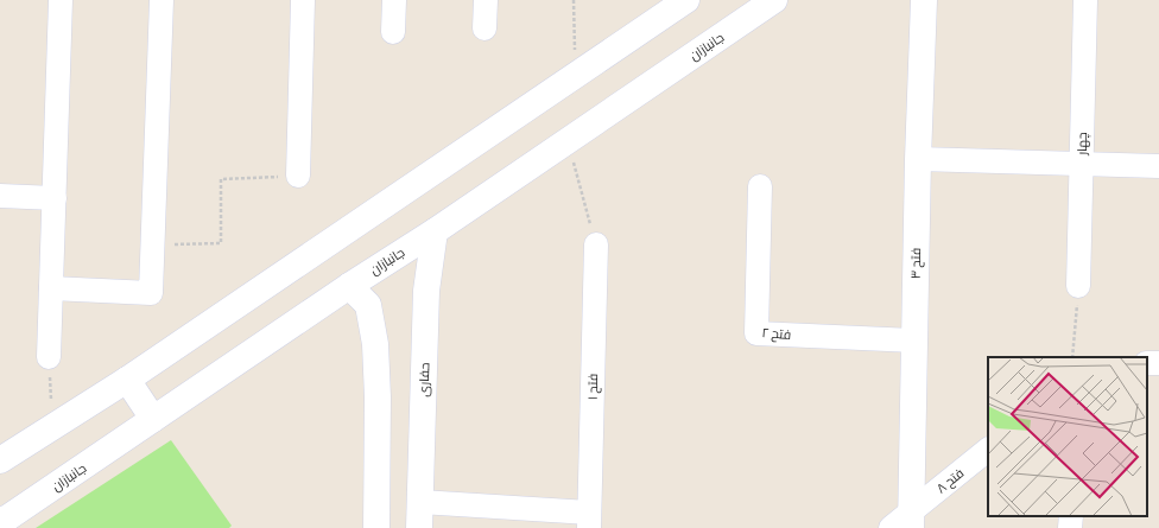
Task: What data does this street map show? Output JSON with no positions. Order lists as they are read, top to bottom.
{
  "streets": {
    "street": [
      "جانبازان",
      "چهار",
      "فتح ۳",
      "فتح ۲",
      "حفاری",
      "فتح ۱",
      "فتح ۸"
    ]
  },
  "crossings": [
    ["جانبازان", "حفاری"],
    ["فتح ۳", "فتح ۲"],
    ["فتح ۳", "فتح ۸"]
  ]
}
